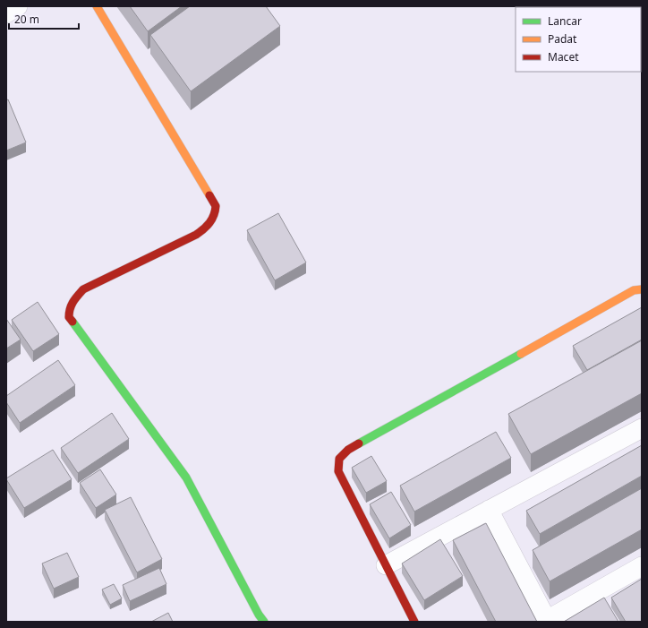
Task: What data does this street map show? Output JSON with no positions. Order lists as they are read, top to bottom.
{
  "legend": ["Lancar", "Padat", "Macet"],
  "scale_bar": "20 m"
}
